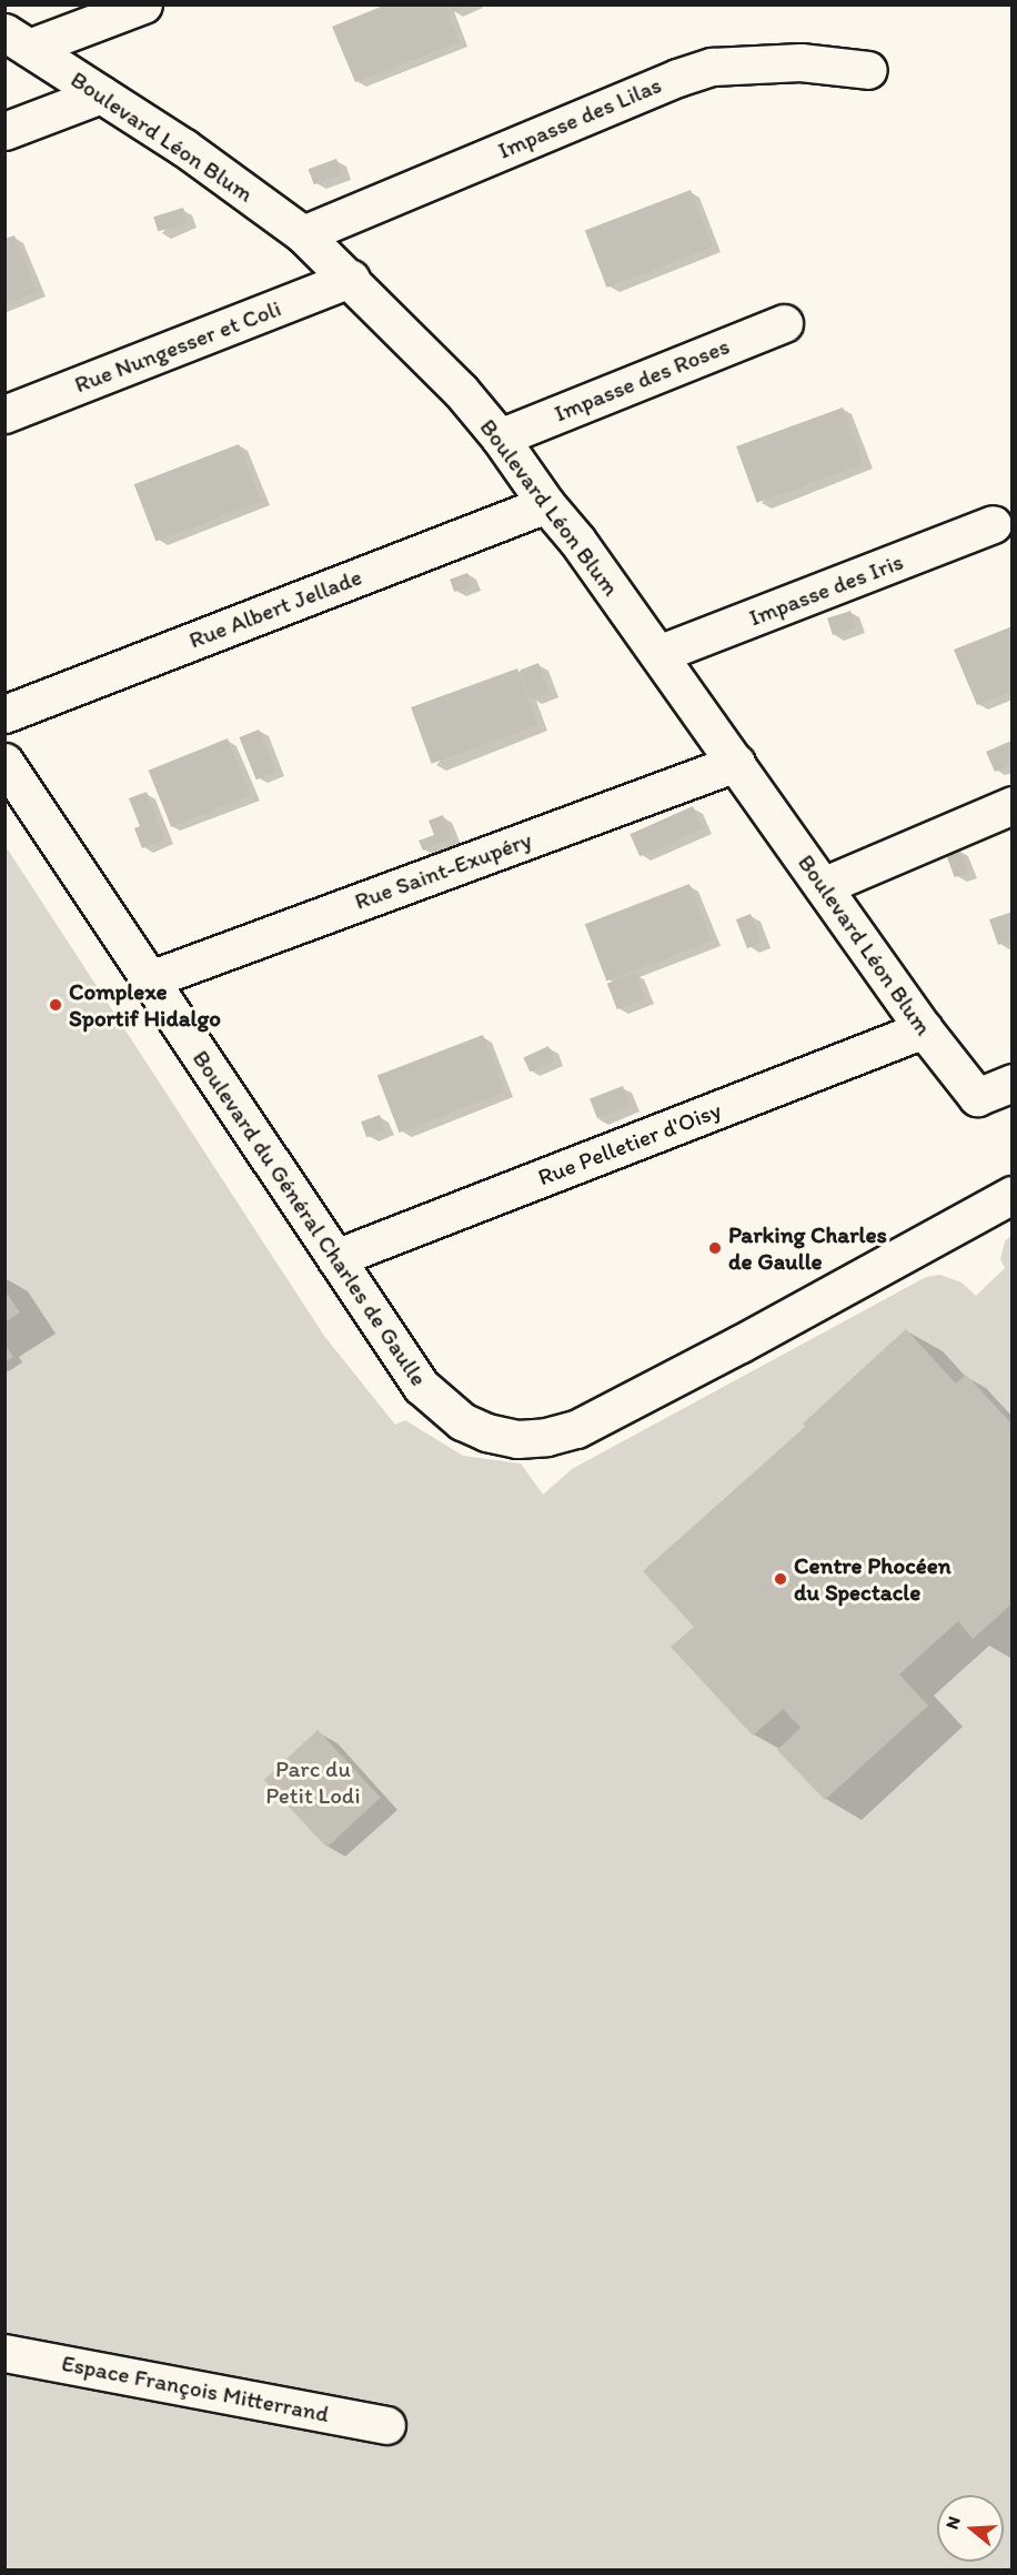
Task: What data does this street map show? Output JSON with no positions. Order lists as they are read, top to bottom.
{
  "streets": {
    "street": [
      "Impasse des Lilas",
      "Boulevard Léon Blum",
      "Rue Nungesser et Coli",
      "Impasse des Roses",
      "Impasse des Iris",
      "Rue Albert Jellade",
      "Rue Saint-Exupéry",
      "Rue Pelletier d'Oisy",
      "Boulevard du Général Charles de Gaulle",
      "Espace François Mitterrand"
    ]
  },
  "crossings": [
    ["Impasse des Lilas", "Boulevard Léon Blum"],
    ["Boulevard Léon Blum", "Rue Nungesser et Coli"],
    ["Boulevard Léon Blum", "Impasse des Roses"],
    ["Boulevard Léon Blum", "Impasse des Iris"],
    ["Boulevard Léon Blum", "Rue Albert Jellade"],
    ["Boulevard Léon Blum", "Rue Saint-Exupéry"],
    ["Boulevard Léon Blum", "Rue Pelletier d'Oisy"],
    ["Rue Saint-Exupéry", "Boulevard du Général Charles de Gaulle"],
    ["Rue Pelletier d'Oisy", "Boulevard du Général Charles de Gaulle"]
  ],
  "parks": ["Parc du Petit Lodi"],
  "places": ["Complexe Sportif Hidalgo", "Parking Charles de Gaulle", "Centre Phocéen du Spectacle"],
  "north": "left"
}
